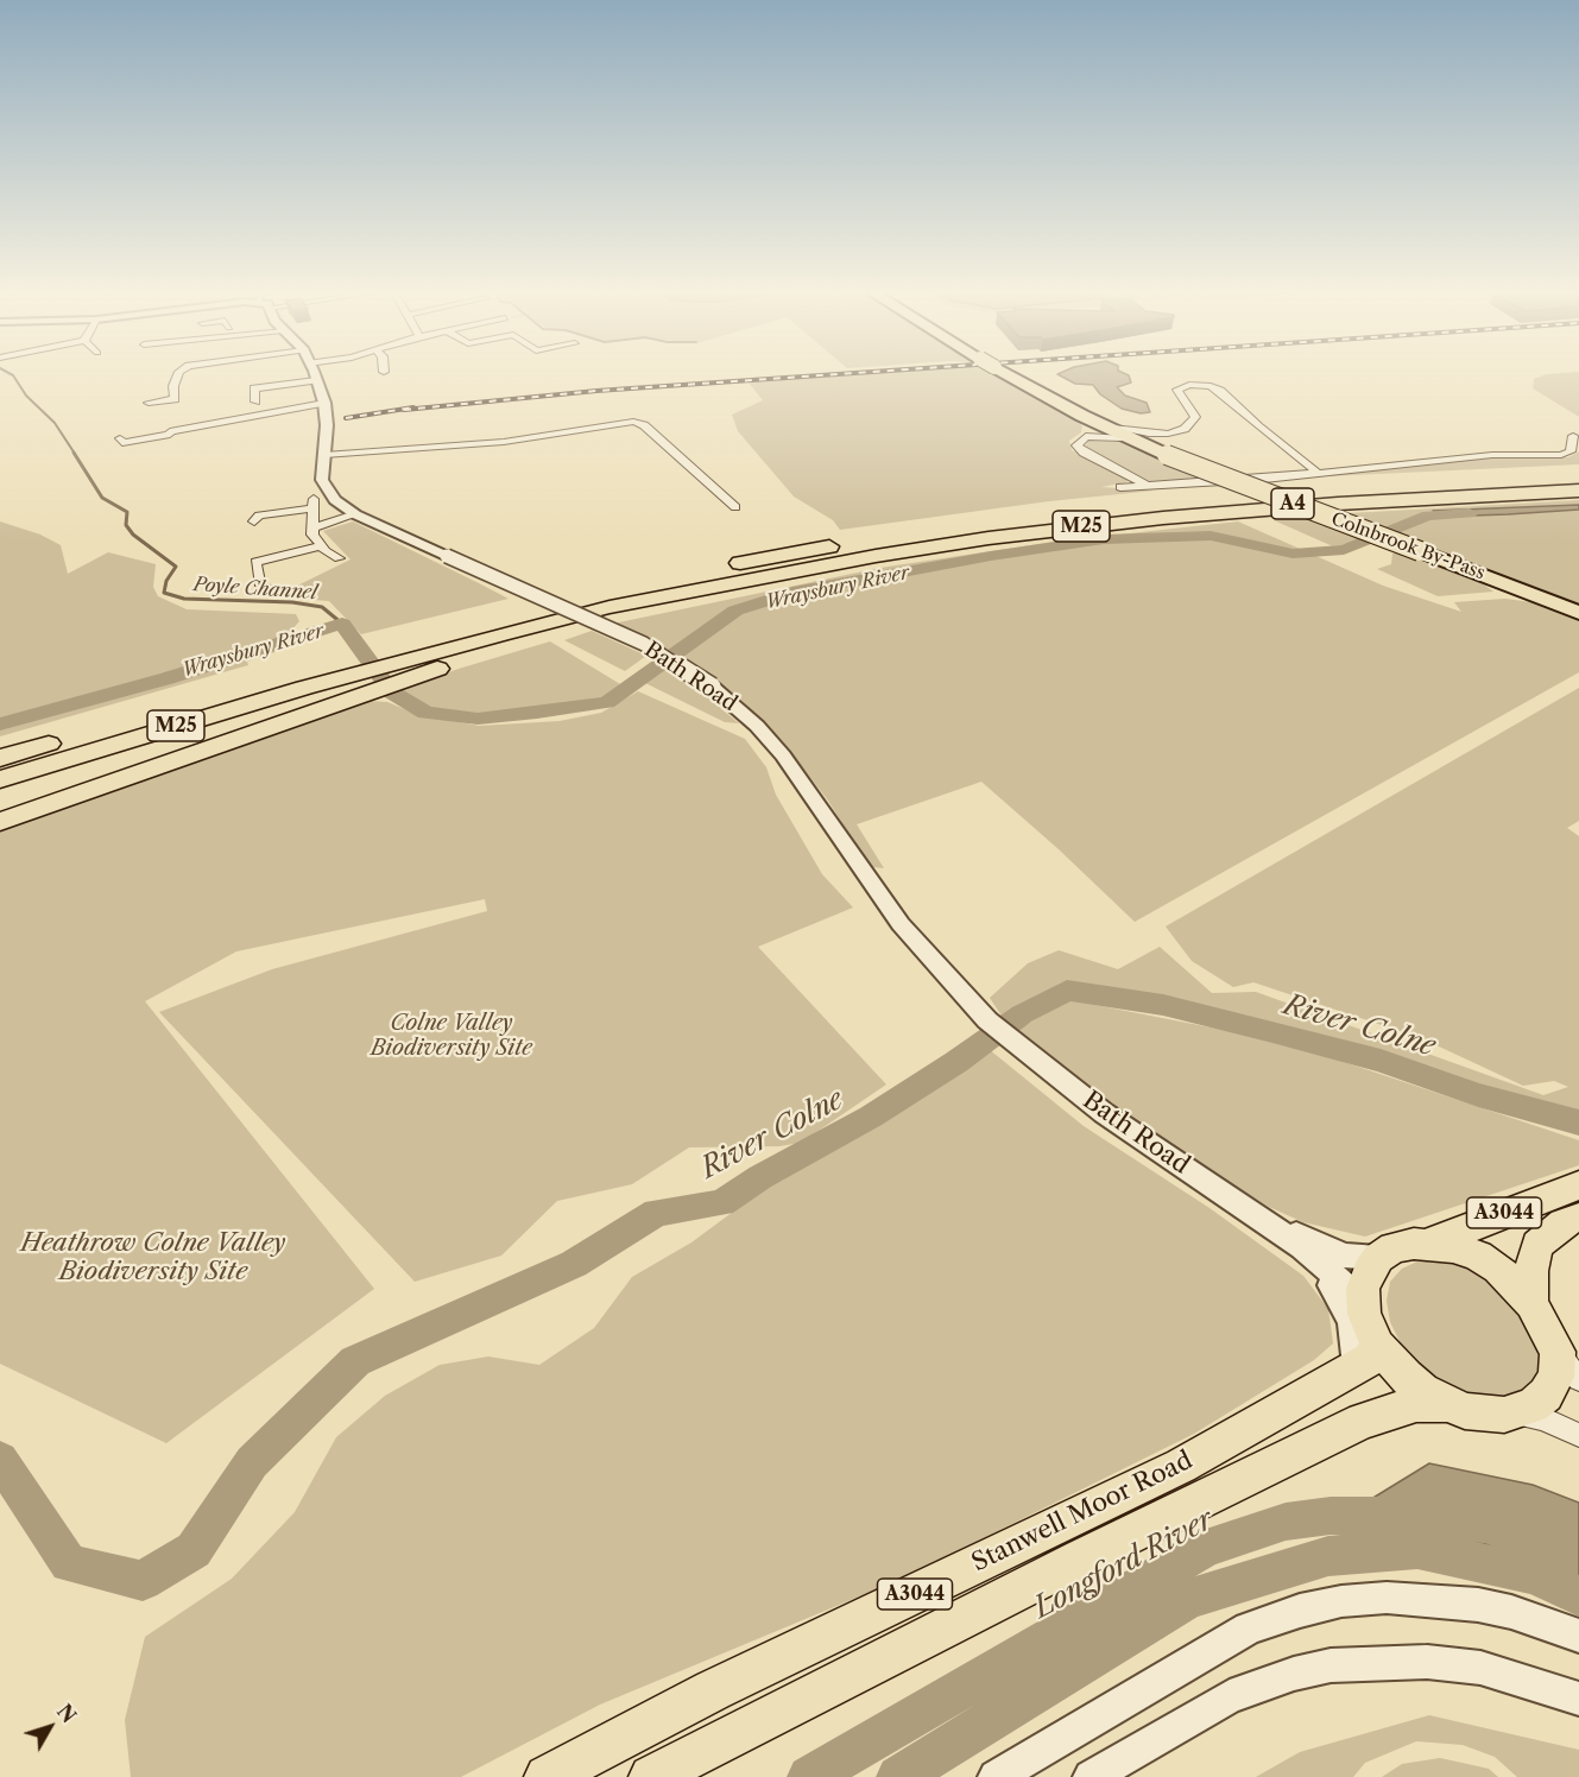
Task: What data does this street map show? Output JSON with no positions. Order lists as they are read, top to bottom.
{
  "streets": {
    "highway": ["A4", "M25", "Colnbrook By-Pass"],
    "main road": ["A3044", "Stanwell Moor Road"],
    "street": ["Bath Road"]
  },
  "crossings": [
    ["Bath Road", "A3044"],
    ["Bath Road", "Stanwell Moor Road"],
    ["A3044", "Stanwell Moor Road"]
  ],
  "water": [
    "Wraysbury River",
    "Poyle Channel",
    "River Colne",
    "Longford River"
  ],
  "parks": ["Colne Valley Biodiversity Site", "Heathrow Colne Valley Biodiversity Site"],
  "north": "top right"
}
